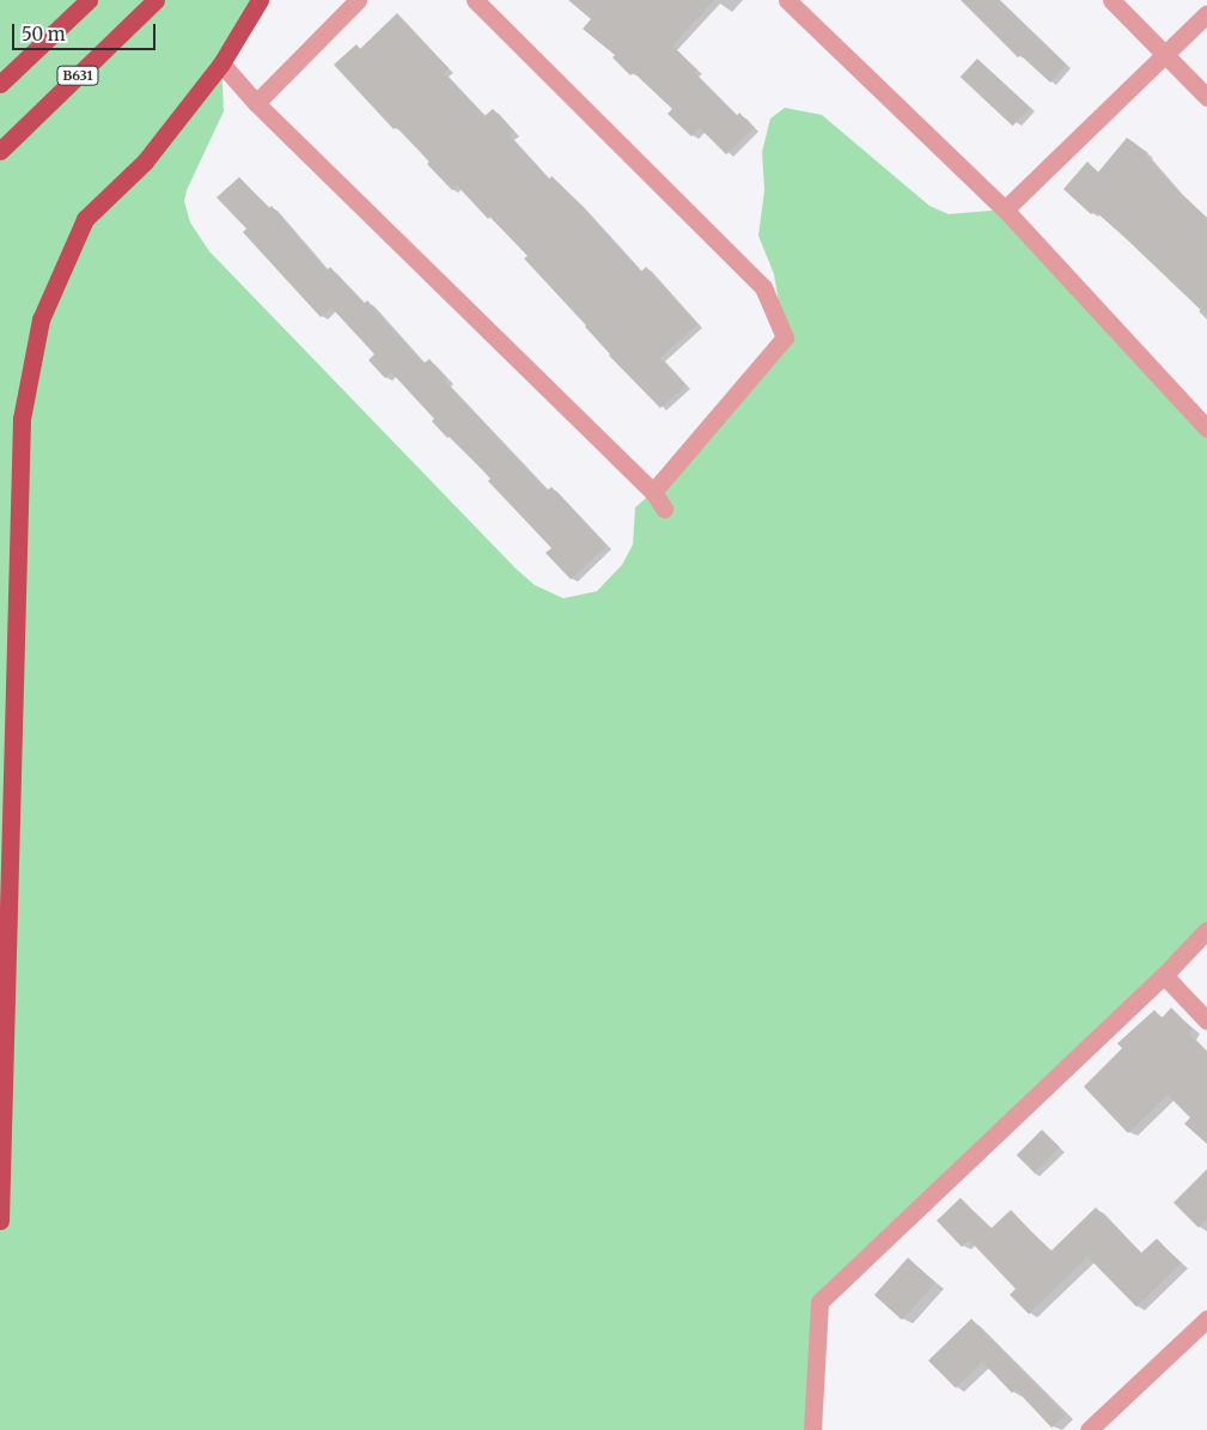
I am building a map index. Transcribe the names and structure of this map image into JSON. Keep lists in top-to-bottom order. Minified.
{"streets":{"main road":["B631"]},"scale_bar":"50 m"}
